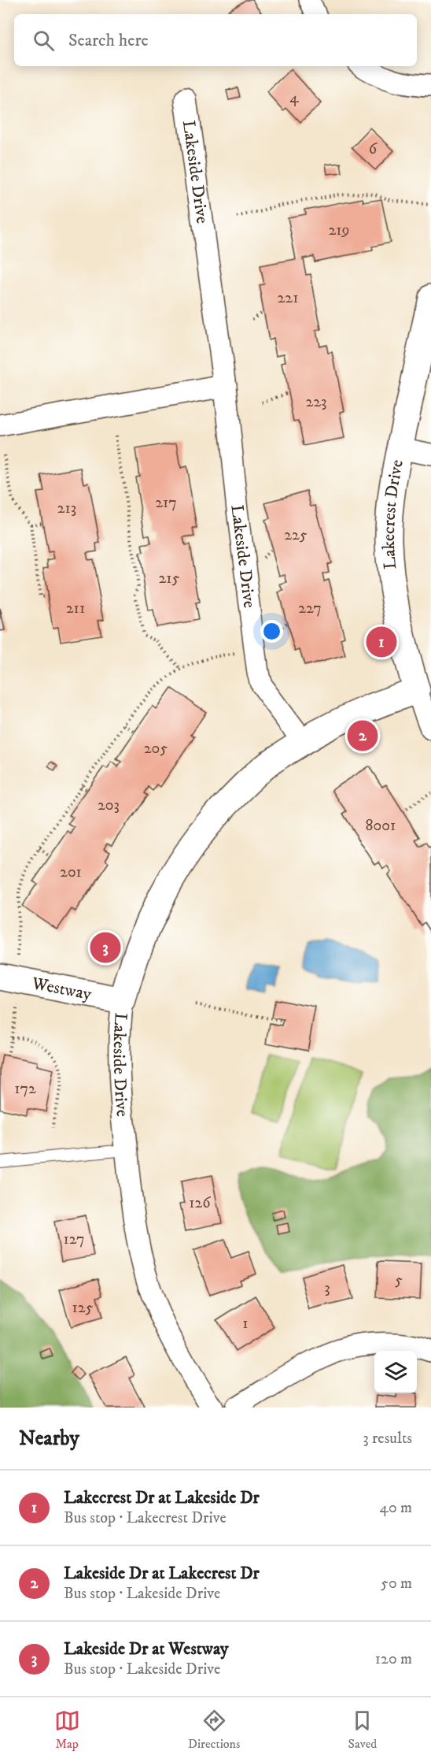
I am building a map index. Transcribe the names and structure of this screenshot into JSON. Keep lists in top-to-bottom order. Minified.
{"streets":{"street":["Lakeside Drive","Lakecrest Drive","Westway"]},"crossings":[["Lakeside Drive","Lakecrest Drive"],["Lakeside Drive","Westway"]],"house_numbers":["4","6","219","221","223","217","213","225","215","211","227","205","203","8001","201","172","126","127","5","3","125","1"],"page":{"search":"Search here","pins":["1","2","3"],"heading":["Nearby","3 results"],"list":[{"mark":"1","name":"Lakecrest Dr at Lakeside Dr","note":"Bus stop · Lakecrest Drive","value":"40 m"},{"mark":"2","name":"Lakeside Dr at Lakecrest Dr","note":"Bus stop · Lakeside Drive","value":"50 m"},{"mark":"3","name":"Lakeside Dr at Westway","note":"Bus stop · Lakeside Drive","value":"120 m"}],"nav":["Map","Directions","Saved"]}}
